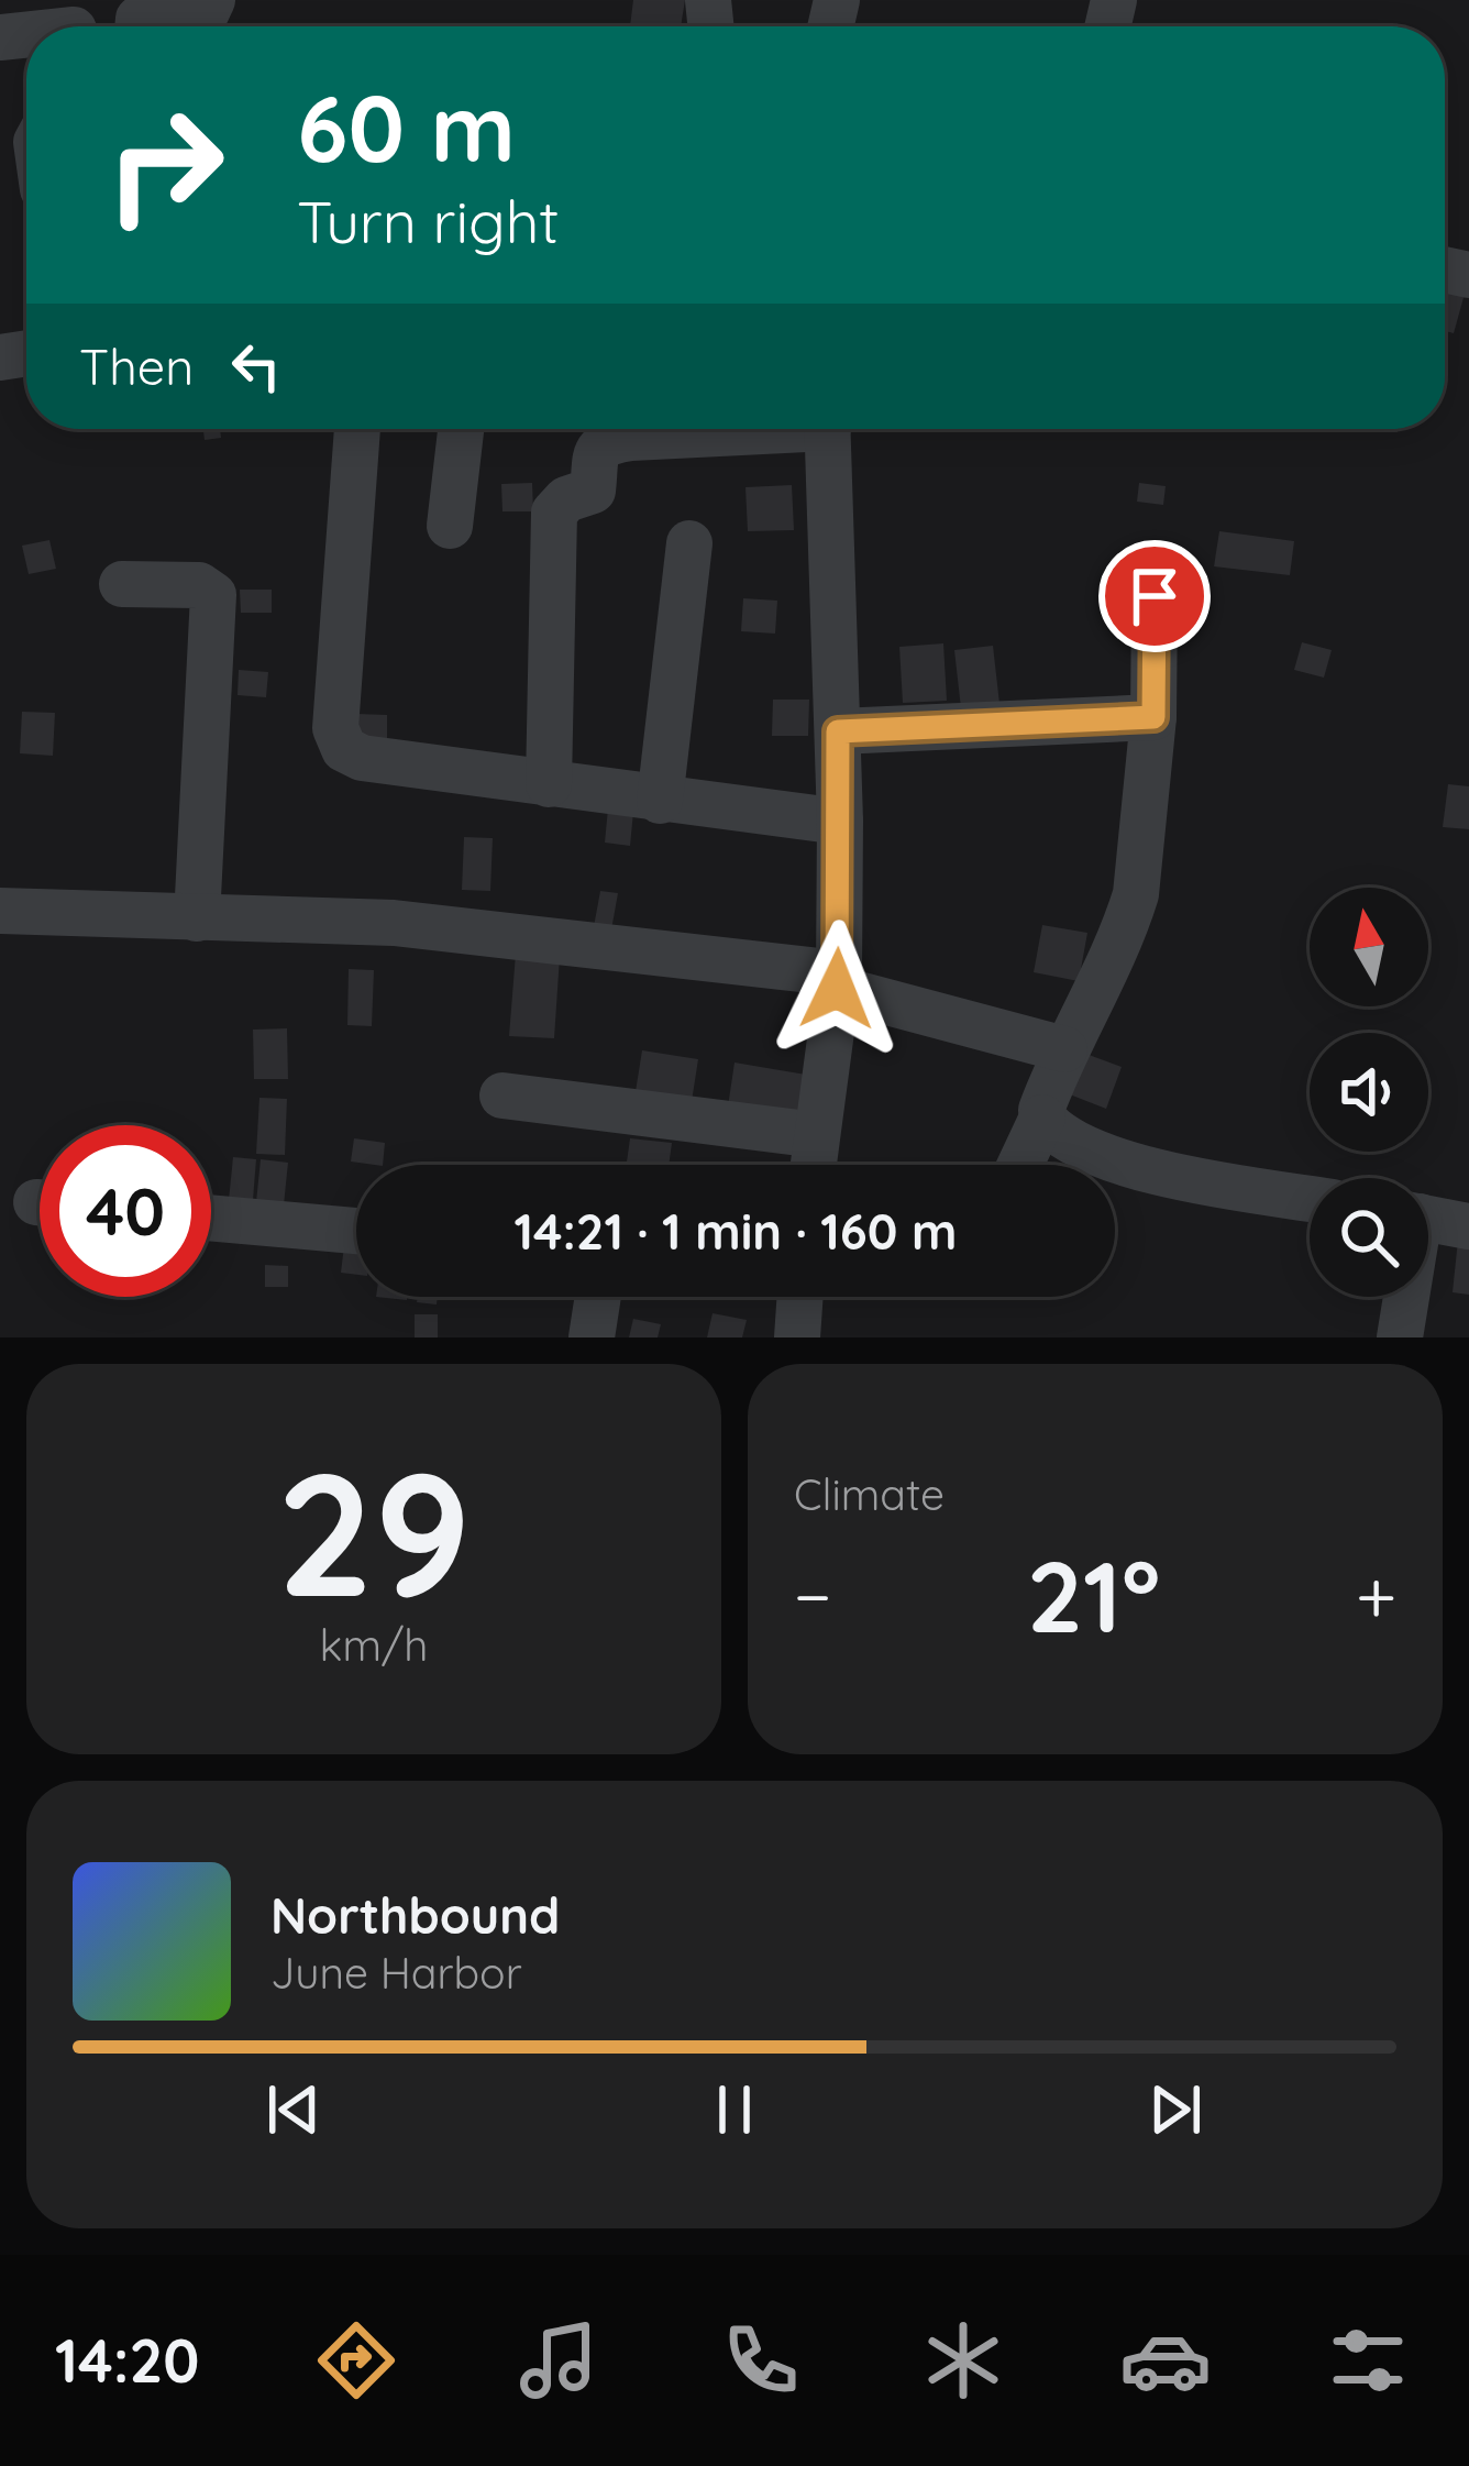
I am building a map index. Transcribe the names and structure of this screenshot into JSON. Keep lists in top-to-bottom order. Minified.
{"north":"top","page":{"turn":["60 m","Turn right"],"then":"Then","limit":"40","trip":"14:21 · 1 min · 160 m","tile":[["29","km/h"],"Climate"],"heat":["−","21°","+"],"song":["Northbound","June Harbor"],"tabs":"14:20"}}
